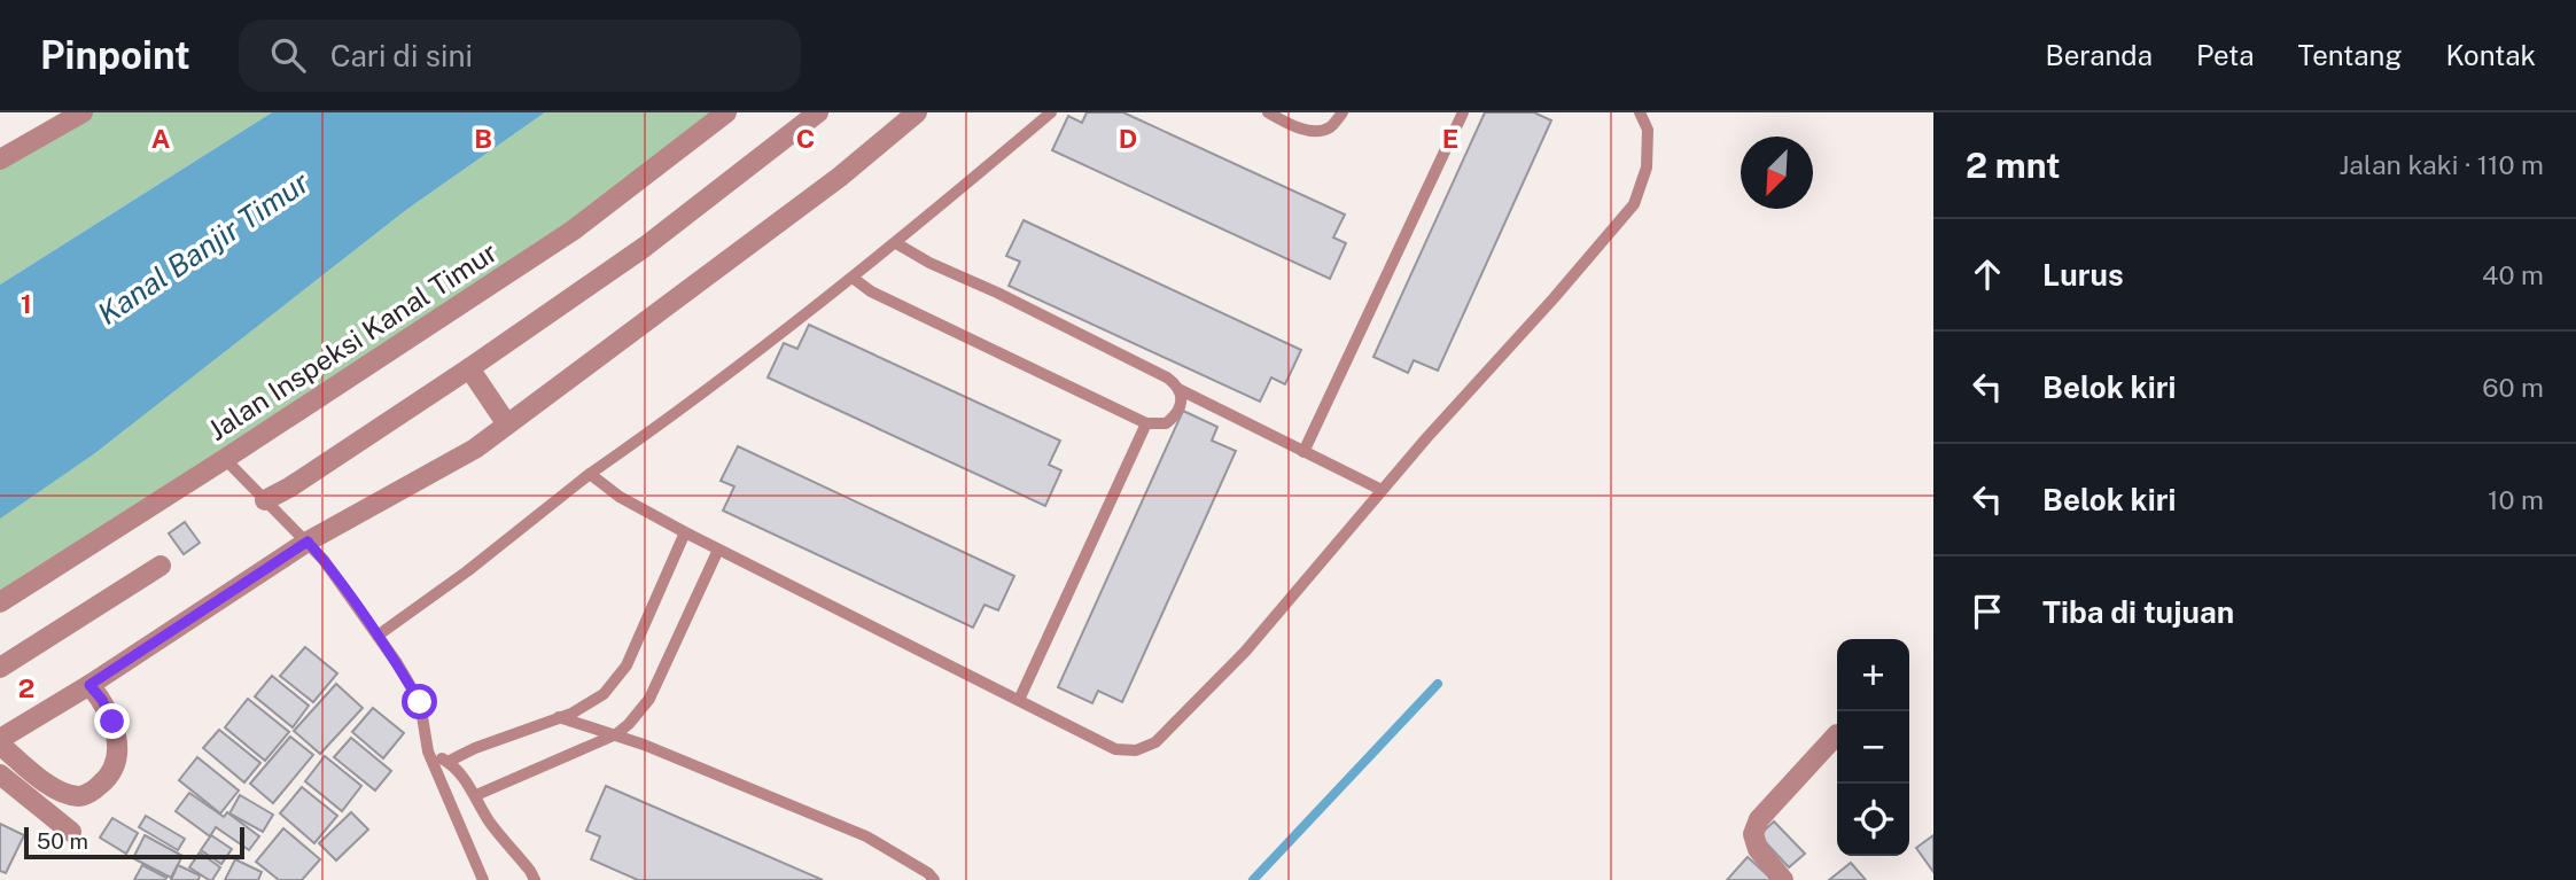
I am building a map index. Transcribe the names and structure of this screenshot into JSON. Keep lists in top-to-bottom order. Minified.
{"streets":{"street":["Jalan Inspeksi Kanal Timur"]},"water":["Kanal Banjir Timur"],"scale_bar":"50 m","north":"bottom left","page":{"header":"Pinpoint","search":"Cari di sini","nav":["Beranda","Peta","Tentang","Kontak"],"heading":["2 mnt","Jalan kaki · 110 m"],"list":[["Lurus","40 m"],["Belok kiri","60 m"],["Belok kiri","10 m"],"Tiba di tujuan"],"map_buttons":["+","−"],"scale":"50 m"},"grid":{"columns":["A","B","C","D","E"],"rows":["1","2"]}}
